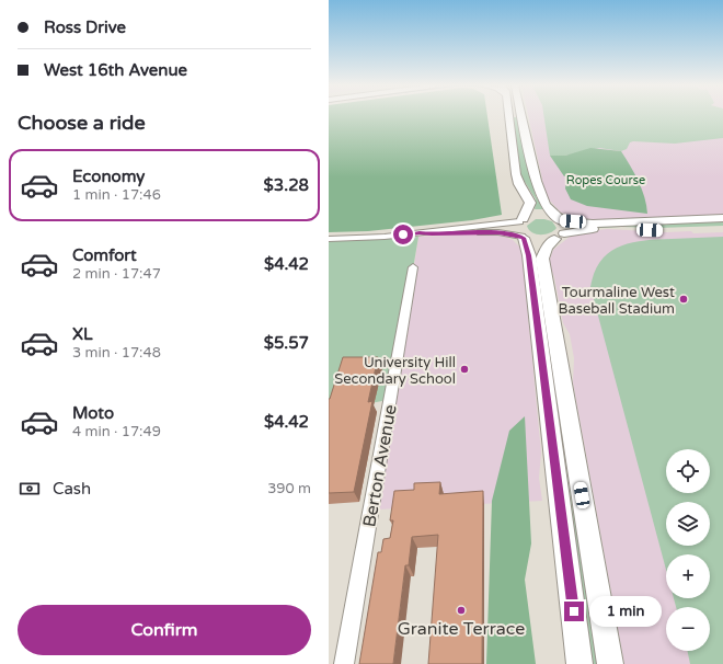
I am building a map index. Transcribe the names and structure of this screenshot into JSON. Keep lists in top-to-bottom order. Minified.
{"streets":{"street":["Berton Avenue"]},"parks":["Ropes Course"],"places":["Tourmaline West Baseball Stadium","University Hill Secondary School","Granite Terrace"],"page":{"banner":["Ross Drive","West 16th Avenue"],"heading":"Choose a ride","list":[{"name":"Economy","note":"1 min · 17:46","value":"$3.28"},{"name":"Comfort","note":"2 min · 17:47","value":"$4.42"},{"name":"XL","note":"3 min · 17:48","value":"$5.57"},{"name":"Moto","note":"4 min · 17:49","value":"$4.42"}],"map_buttons":["+","−"],"pay":["Cash","390 m"],"buttons":"Confirm","bubble":"1 min"}}
